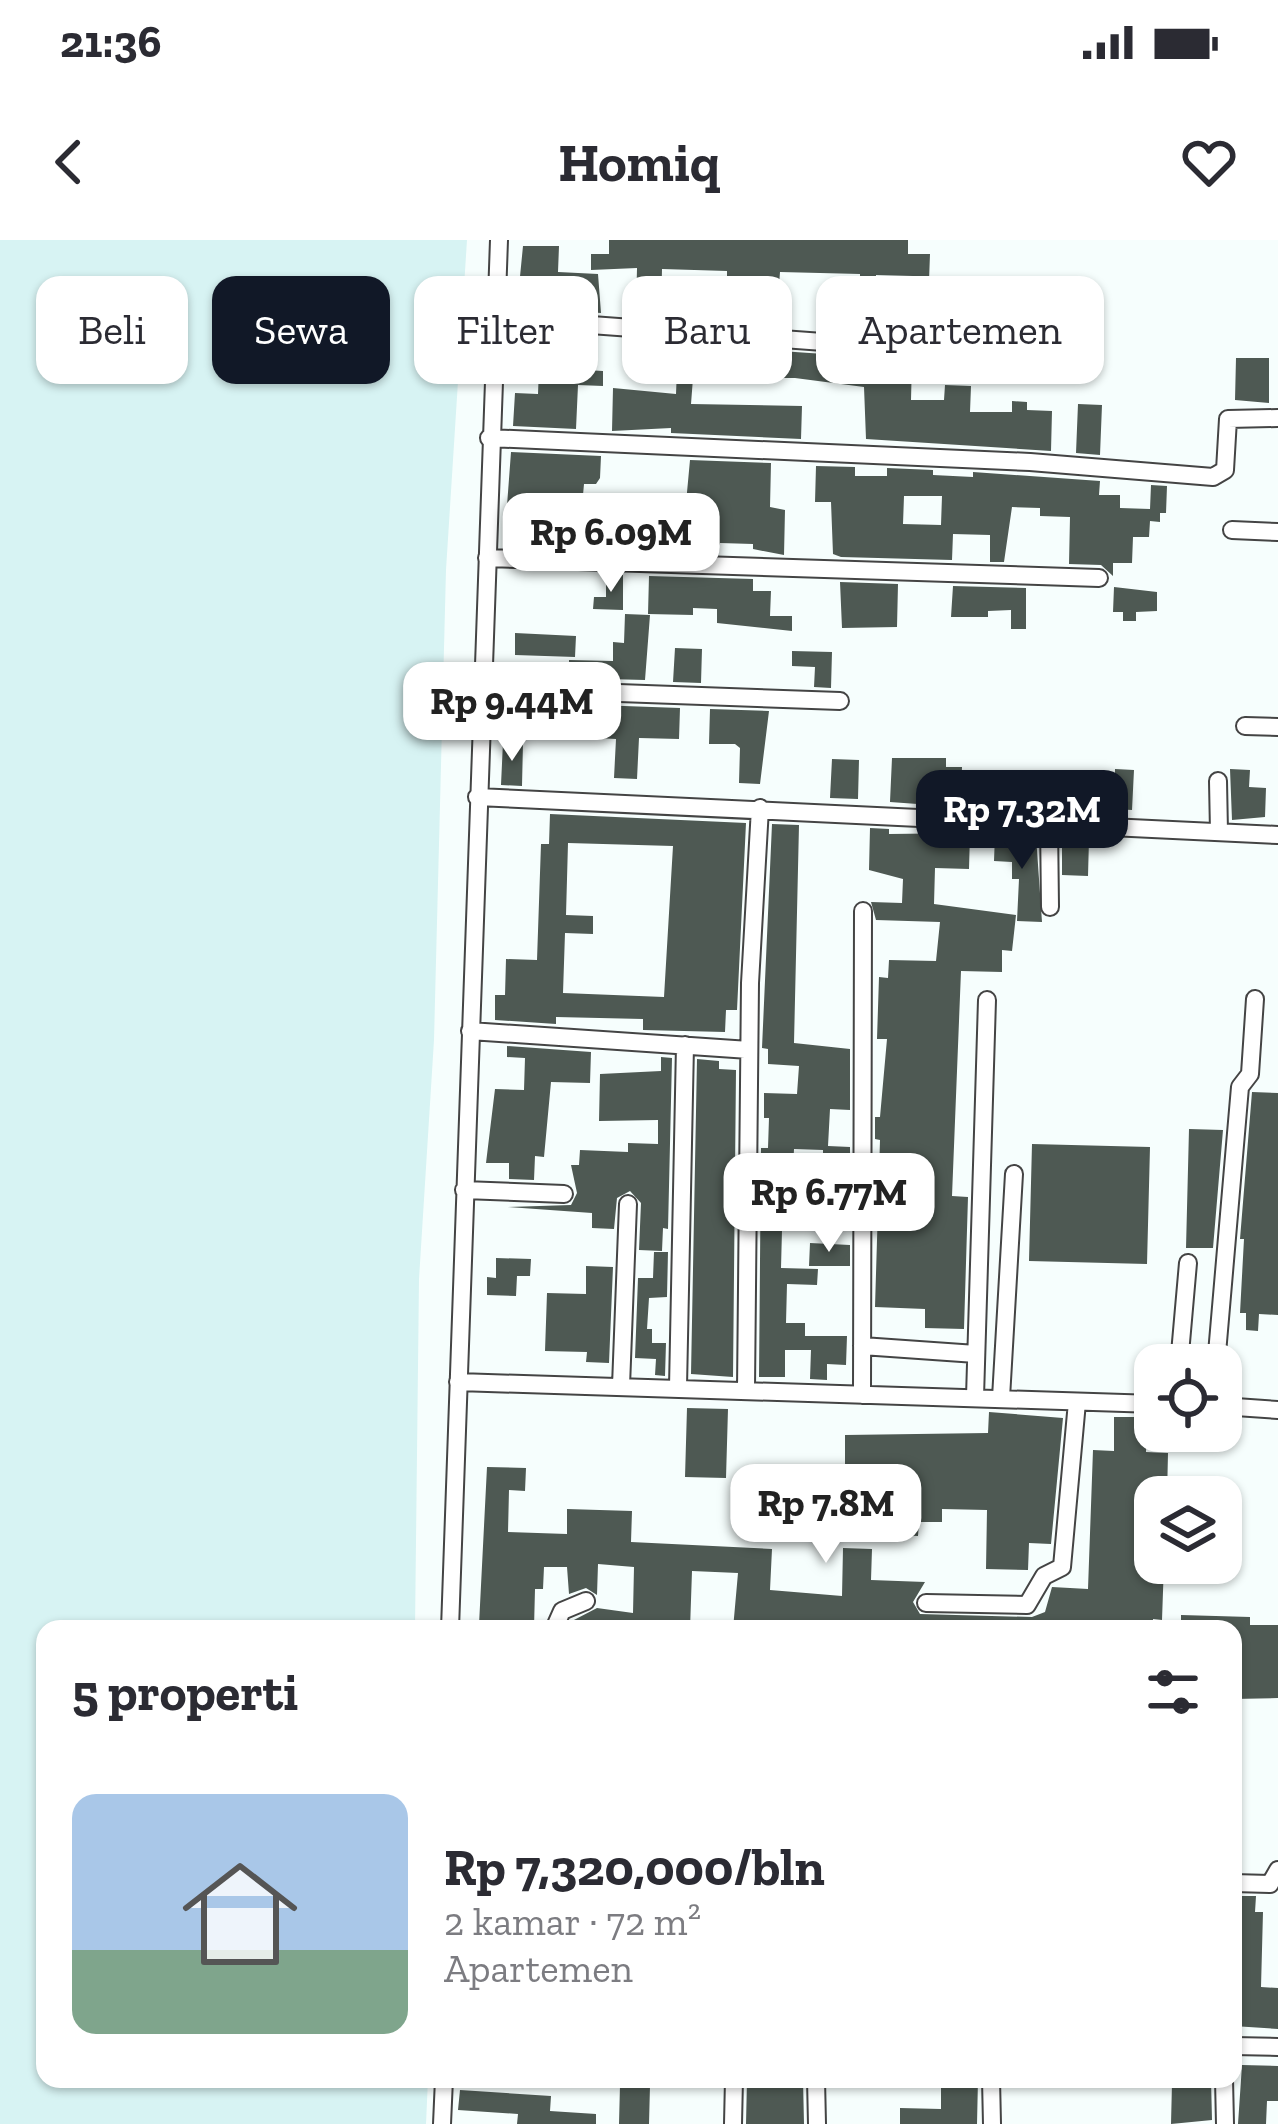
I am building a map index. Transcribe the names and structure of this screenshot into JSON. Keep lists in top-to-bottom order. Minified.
{"page":{"status":"21:36","header":"Homiq","chip":["Beli","Sewa","Filter","Baru","Apartemen"],"price":["Rp 6.09M","Rp 9.44M","Rp 7.32M","Rp 6.77M","Rp 7.8M"],"heading":"5 properti","list":[{"name":"Rp 7,320,000/bln","note":"2 kamar · 72 m² · Apartemen"}]}}
